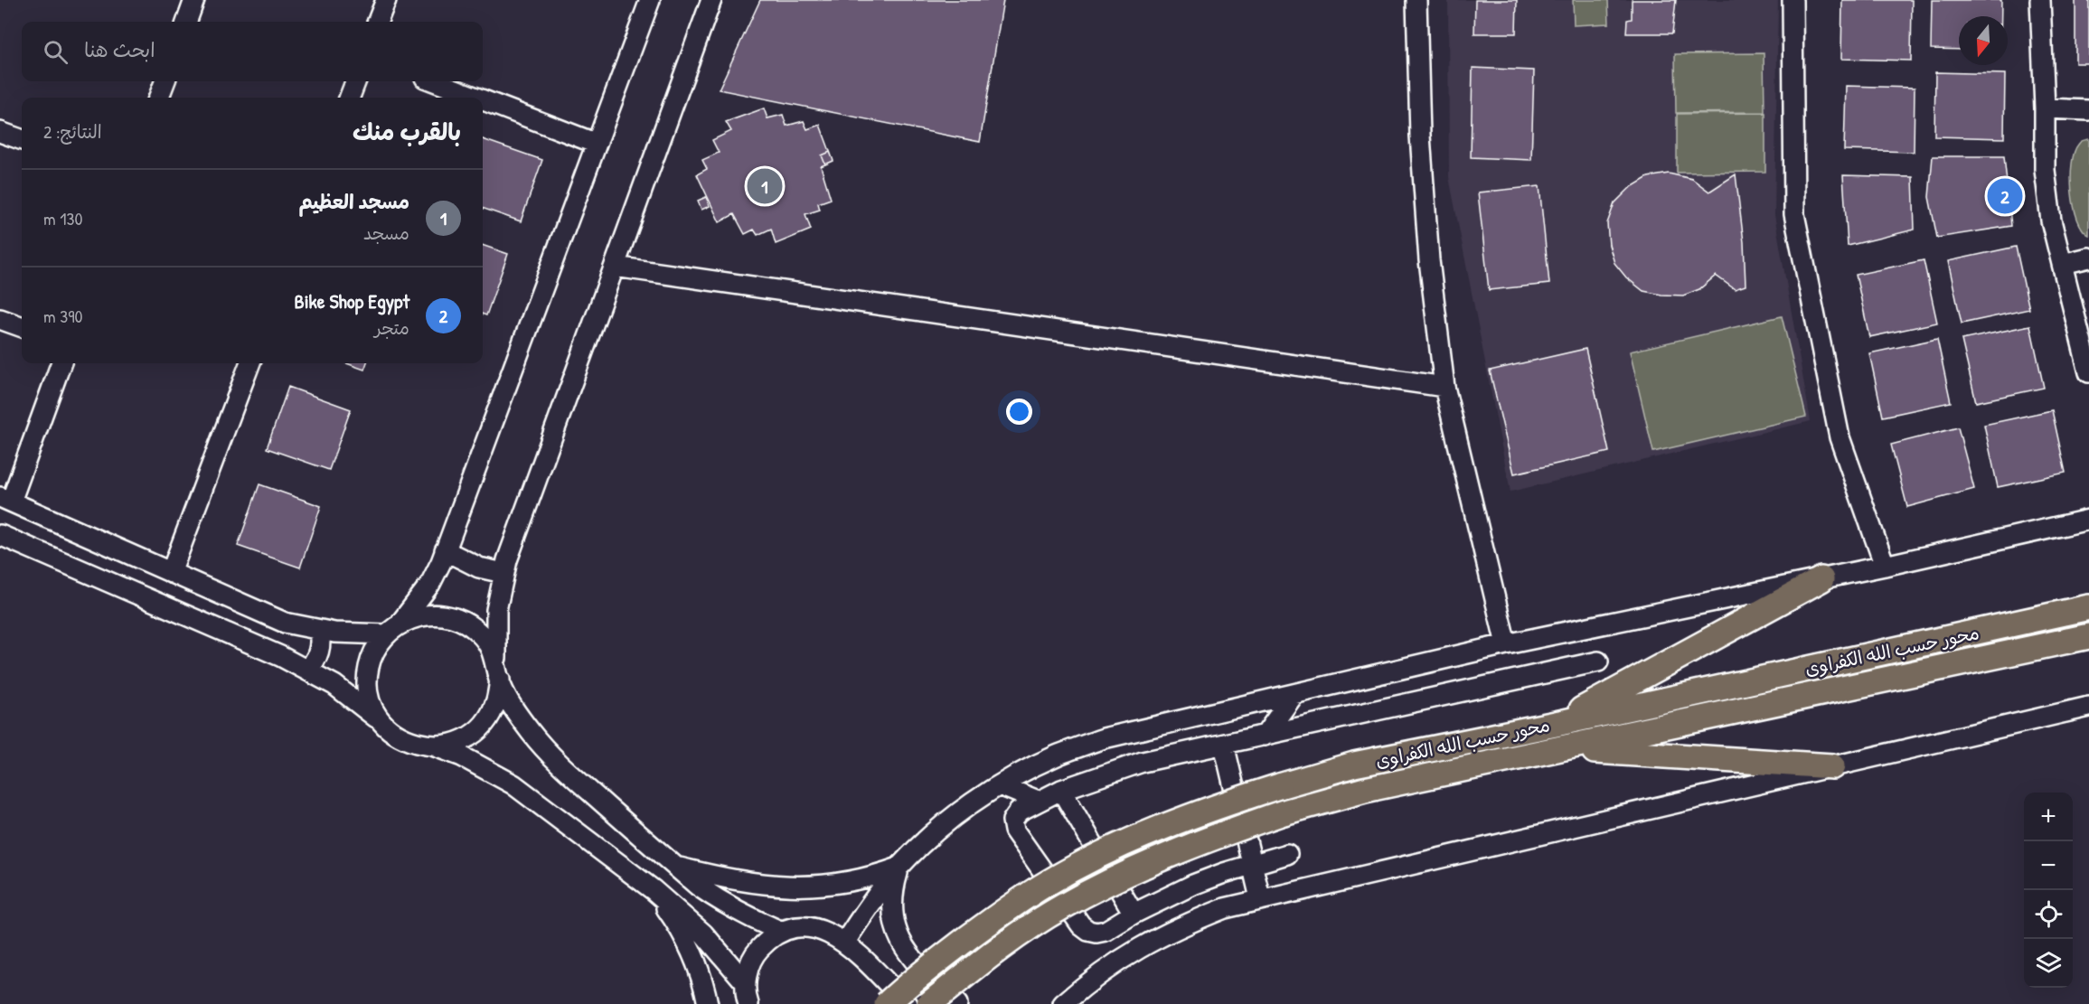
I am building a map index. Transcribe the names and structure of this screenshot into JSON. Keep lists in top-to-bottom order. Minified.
{"streets":{"main road":["محور حسب الله الكفراوى"]},"north":"bottom","page":{"search":"ابحث هنا","heading":["بالقرب منك","النتائج: 2"],"pins":["1","2"],"list":[{"mark":"1","name":"مسجد العظيم","note":"مسجد","value":"130 m"},{"mark":"2","name":"Bike Shop Egypt","note":"متجر","value":"390 m"}],"map_buttons":["+","−"]}}
